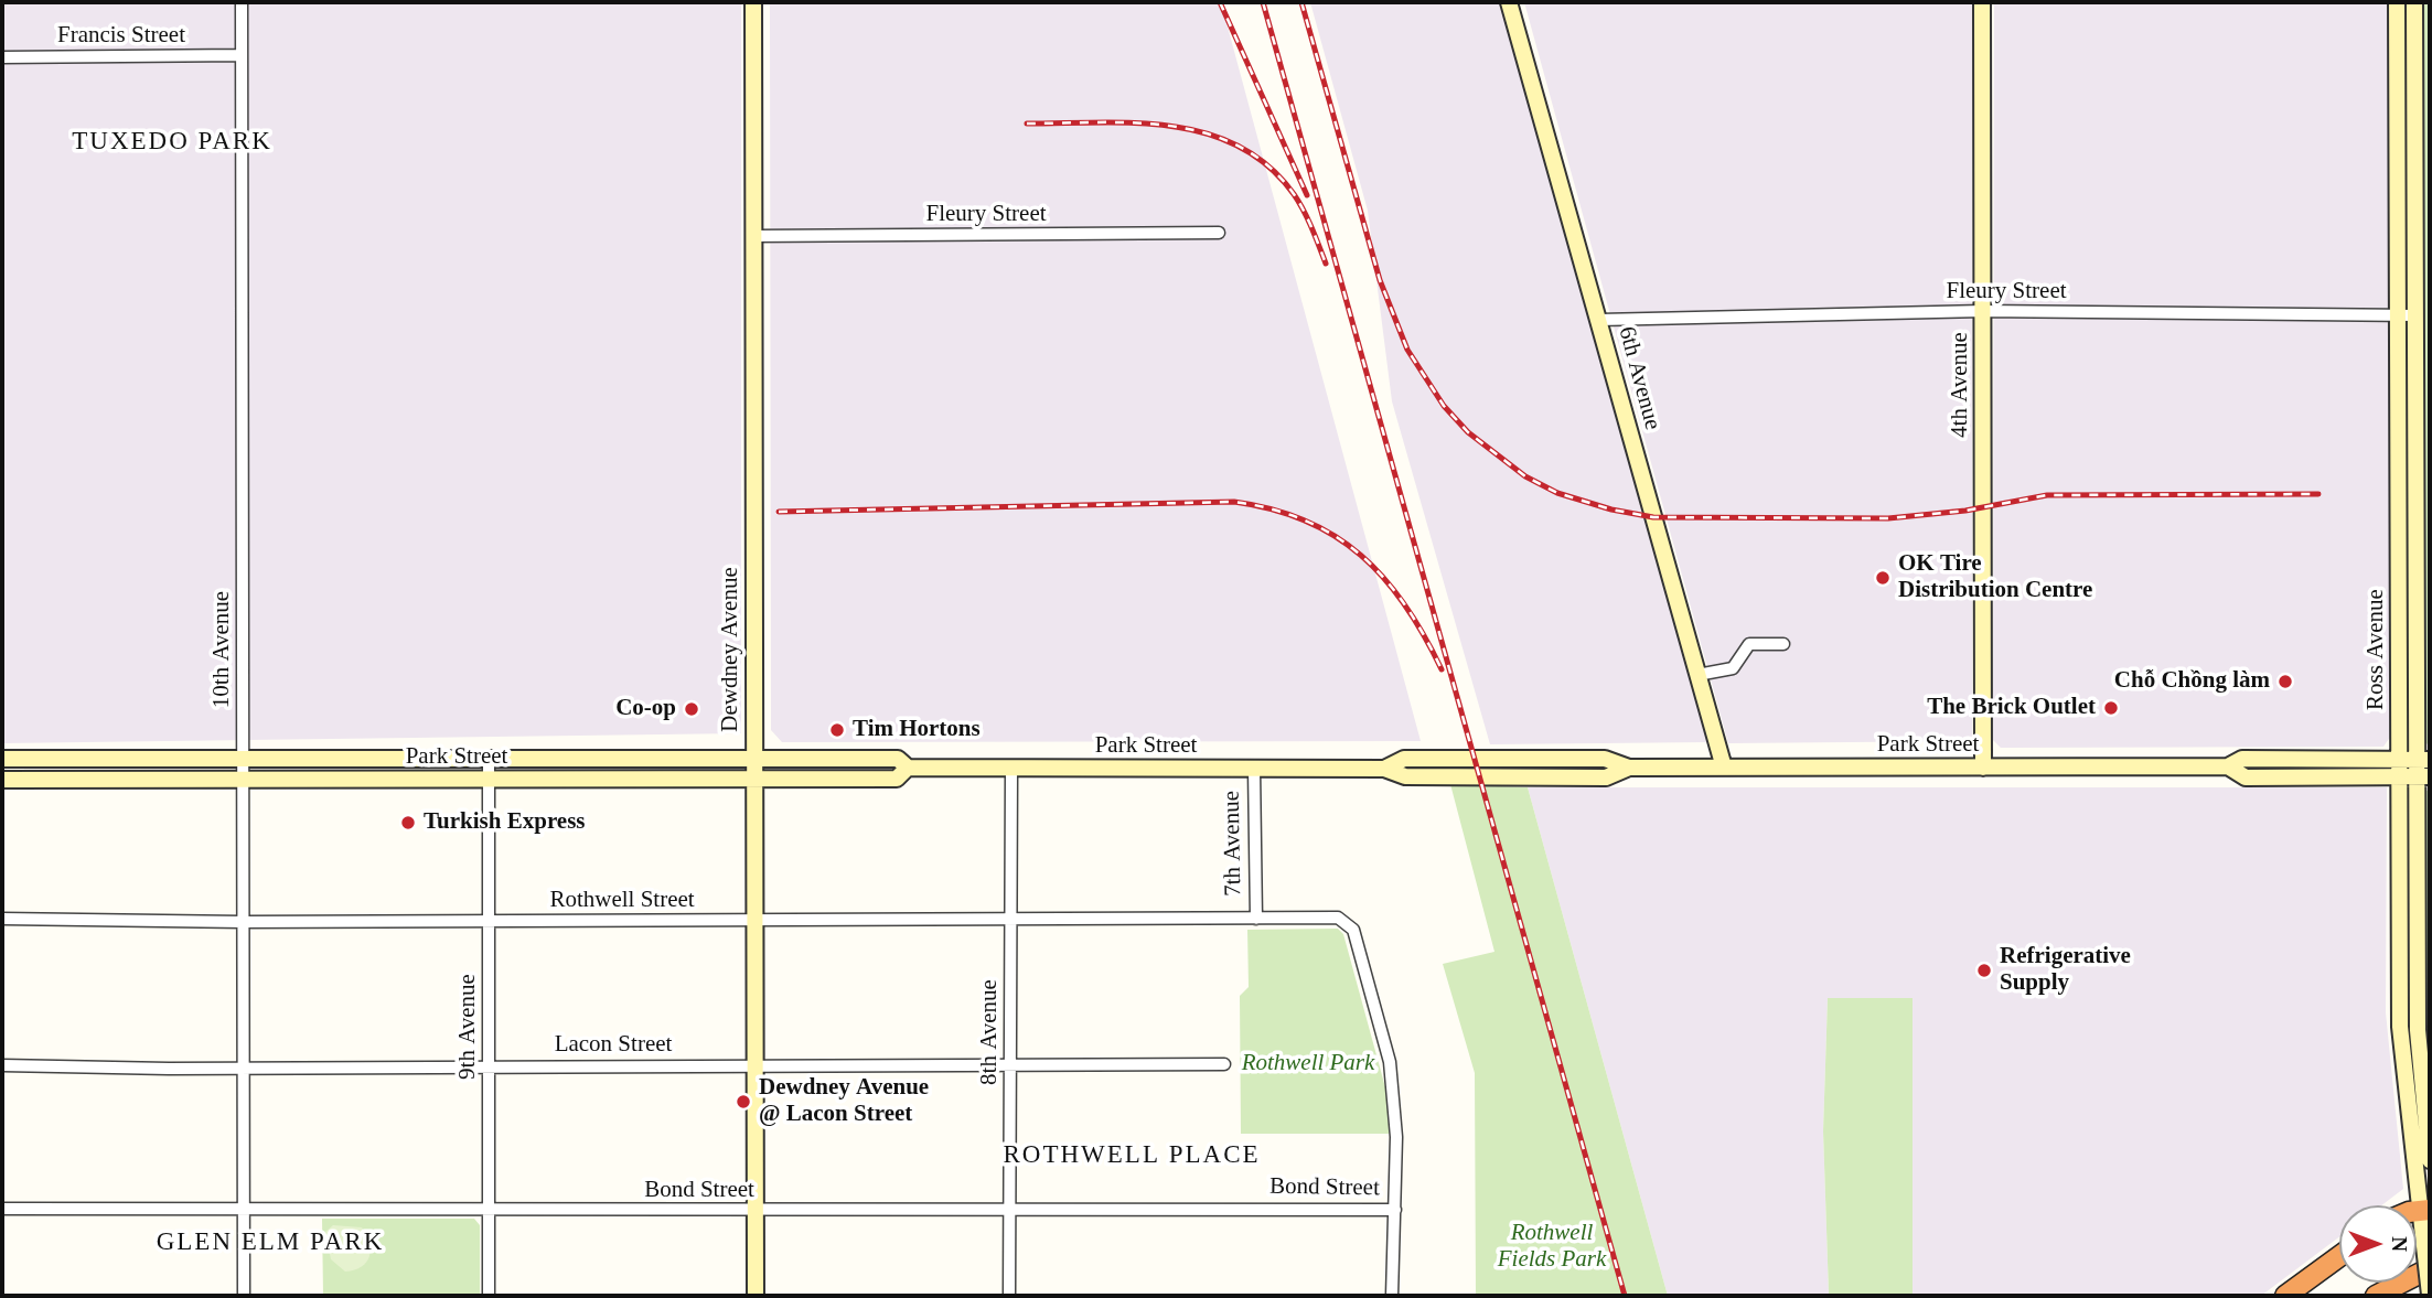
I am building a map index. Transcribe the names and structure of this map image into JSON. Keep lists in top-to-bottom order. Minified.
{"streets":{"main road":["6th Avenue","4th Avenue","Dewdney Avenue","Ross Avenue","Park Street"],"street":["Francis Street","Fleury Street","10th Avenue","7th Avenue","Rothwell Street","9th Avenue","8th Avenue","Lacon Street","Bond Street"]},"crossings":[["Francis Street","10th Avenue"],["Fleury Street","6th Avenue"],["Fleury Street","4th Avenue"],["Fleury Street","Dewdney Avenue"],["Fleury Street","Ross Avenue"],["6th Avenue","Park Street"],["4th Avenue","Park Street"],["10th Avenue","Park Street"],["10th Avenue","Rothwell Street"],["10th Avenue","Lacon Street"],["10th Avenue","Bond Street"],["Dewdney Avenue","Park Street"],["Dewdney Avenue","Rothwell Street"],["Dewdney Avenue","Lacon Street"],["Dewdney Avenue","Bond Street"],["Ross Avenue","Park Street"],["Park Street","7th Avenue"],["Park Street","9th Avenue"],["Park Street","8th Avenue"],["7th Avenue","Rothwell Street"],["Rothwell Street","9th Avenue"],["Rothwell Street","8th Avenue"],["Rothwell Street","Bond Street"],["9th Avenue","Lacon Street"],["9th Avenue","Bond Street"],["8th Avenue","Lacon Street"],["8th Avenue","Bond Street"]],"districts":["TUXEDO PARK","ROTHWELL PLACE","GLEN ELM PARK"],"parks":["Rothwell Park","Rothwell Fields Park"],"places":["OK Tire Distribution Centre","Chỗ Chồng làm","The Brick Outlet","Co-op","Tim Hortons","Turkish Express","Refrigerative Supply","Dewdney Avenue @ Lacon Street"],"north":"right"}
